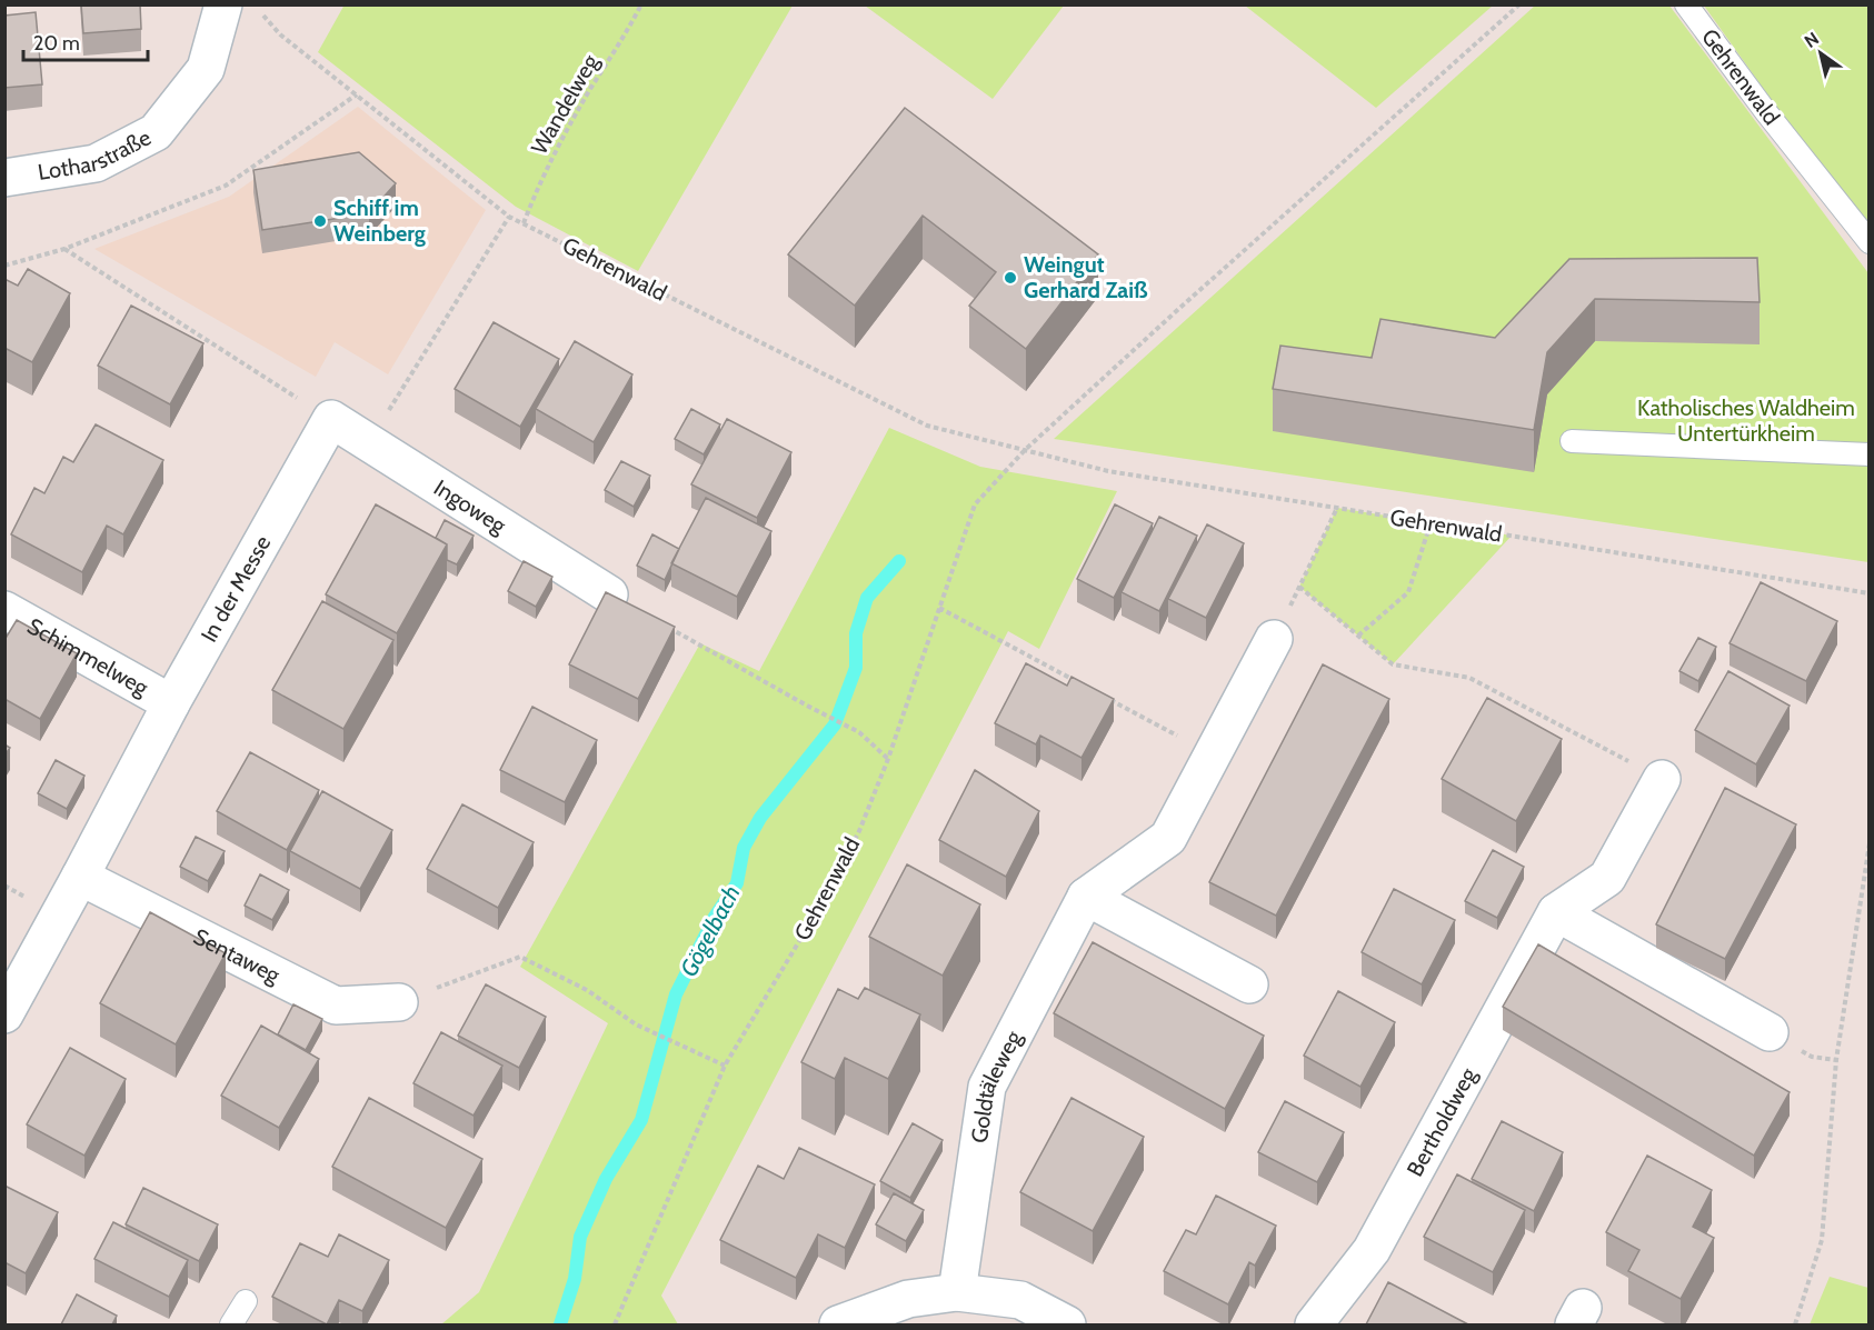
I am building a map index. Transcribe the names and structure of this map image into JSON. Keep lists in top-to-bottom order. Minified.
{"streets":{"street":["Lotharstraße","Ingoweg","In der Messe","Schimmelweg","Sentaweg","Goldtäleweg","Bertholdweg"],"lane":["Gehrenwald"],"path":["Wandelweg"]},"crossings":[["Gehrenwald","Wandelweg"],["Ingoweg","In der Messe"],["In der Messe","Schimmelweg"],["In der Messe","Sentaweg"]],"water":["Gögelbach"],"parks":["Katholisches Waldheim Untertürkheim"],"places":["Schiff im Weinberg","Weingut Gerhard Zaiß"],"scale_bar":"20 m","north":"top left"}
